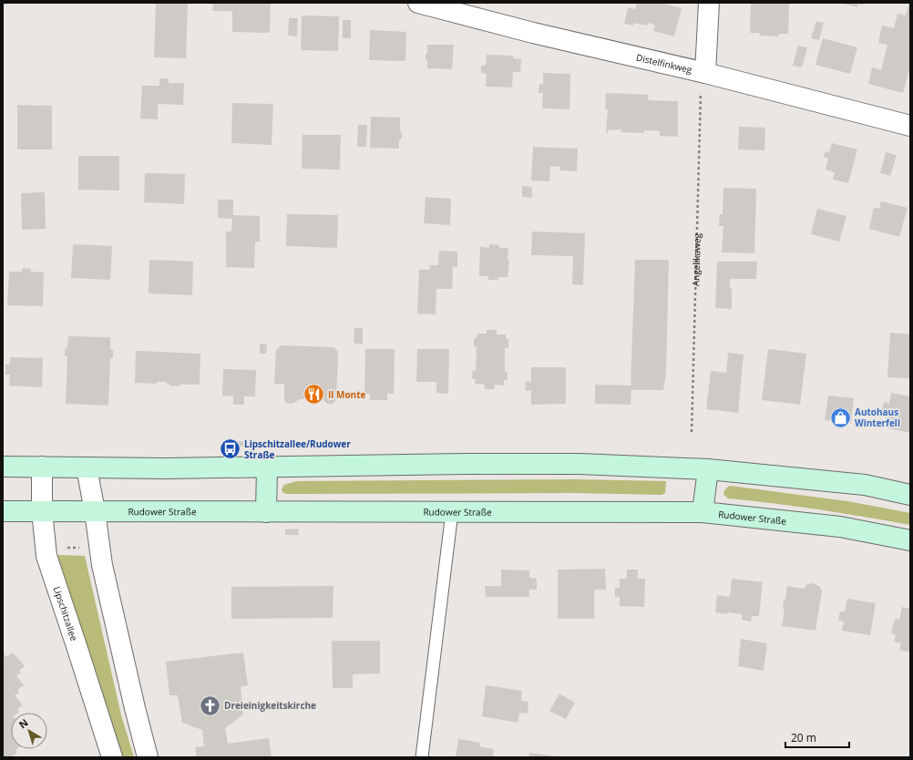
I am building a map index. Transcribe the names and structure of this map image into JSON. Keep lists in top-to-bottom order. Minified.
{"streets":{"main road":["Rudower Straße"],"street":["Distelfinkweg","Lipschitzallee"],"path":["Angelikaweg"]},"crossings":[["Distelfinkweg","Angelikaweg"],["Rudower Straße","Lipschitzallee"]],"places":{"restaurant":["Il Monte"],"shop":["Autohaus Winterfell"],"bus stop":["Lipschitzallee/Rudower Straße"],"church":["Dreieinigkeitskirche"]},"scale_bar":"20 m","north":"top left"}
